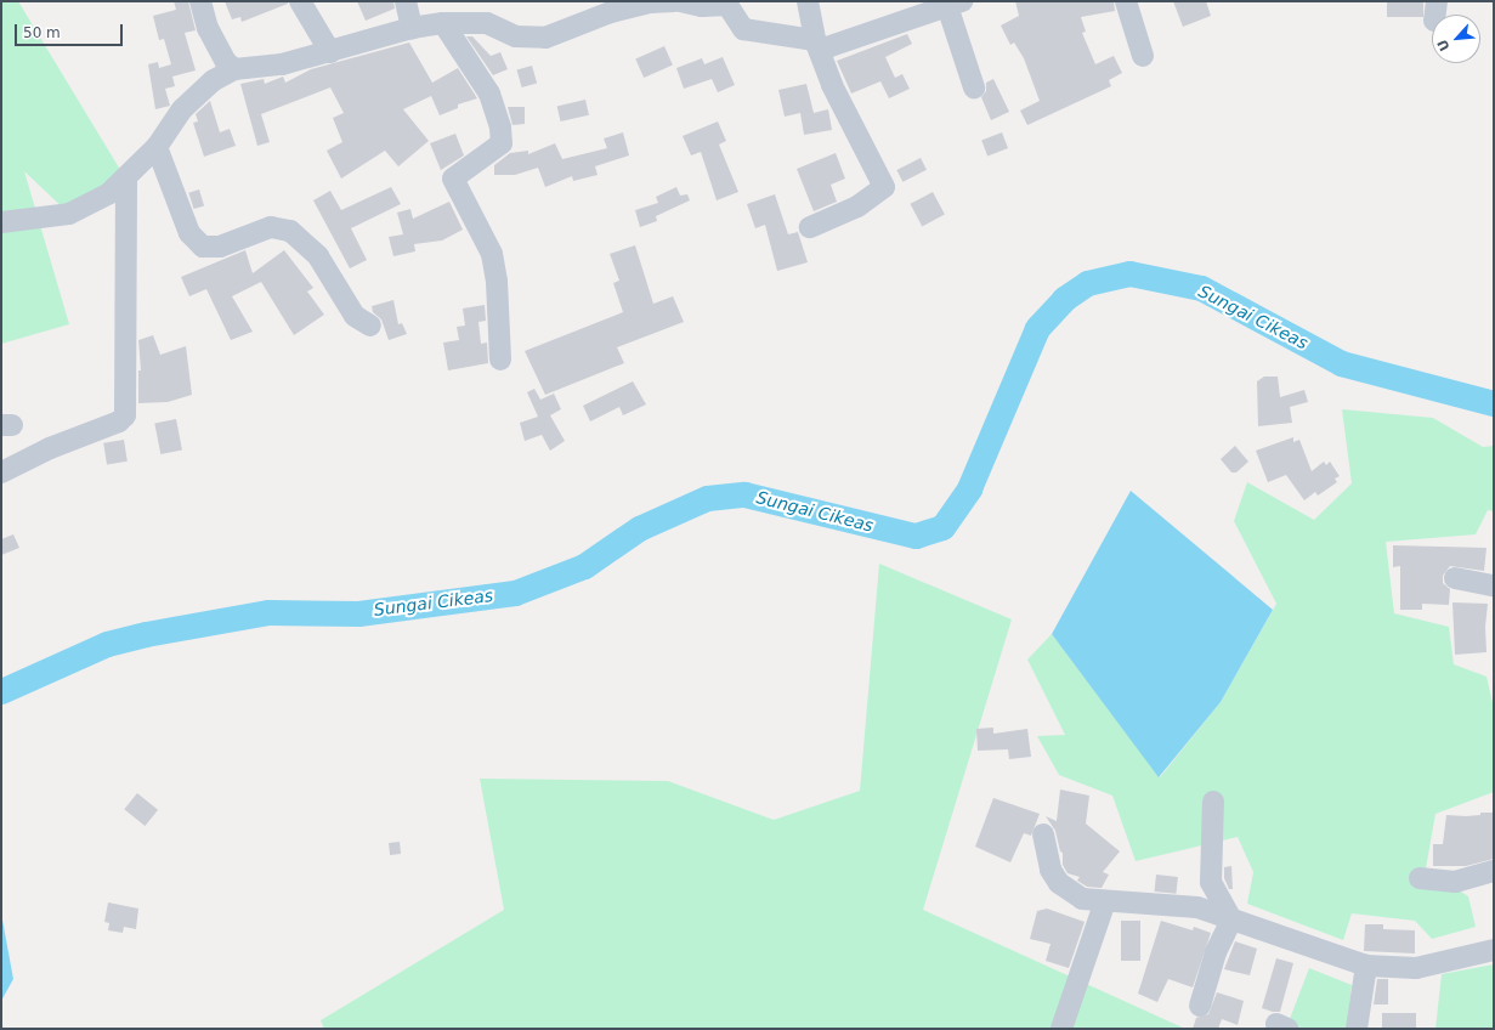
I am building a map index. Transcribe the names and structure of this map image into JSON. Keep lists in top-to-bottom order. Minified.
{"water":["Sungai Cikeas"],"scale_bar":"50 m","north":"bottom left"}
